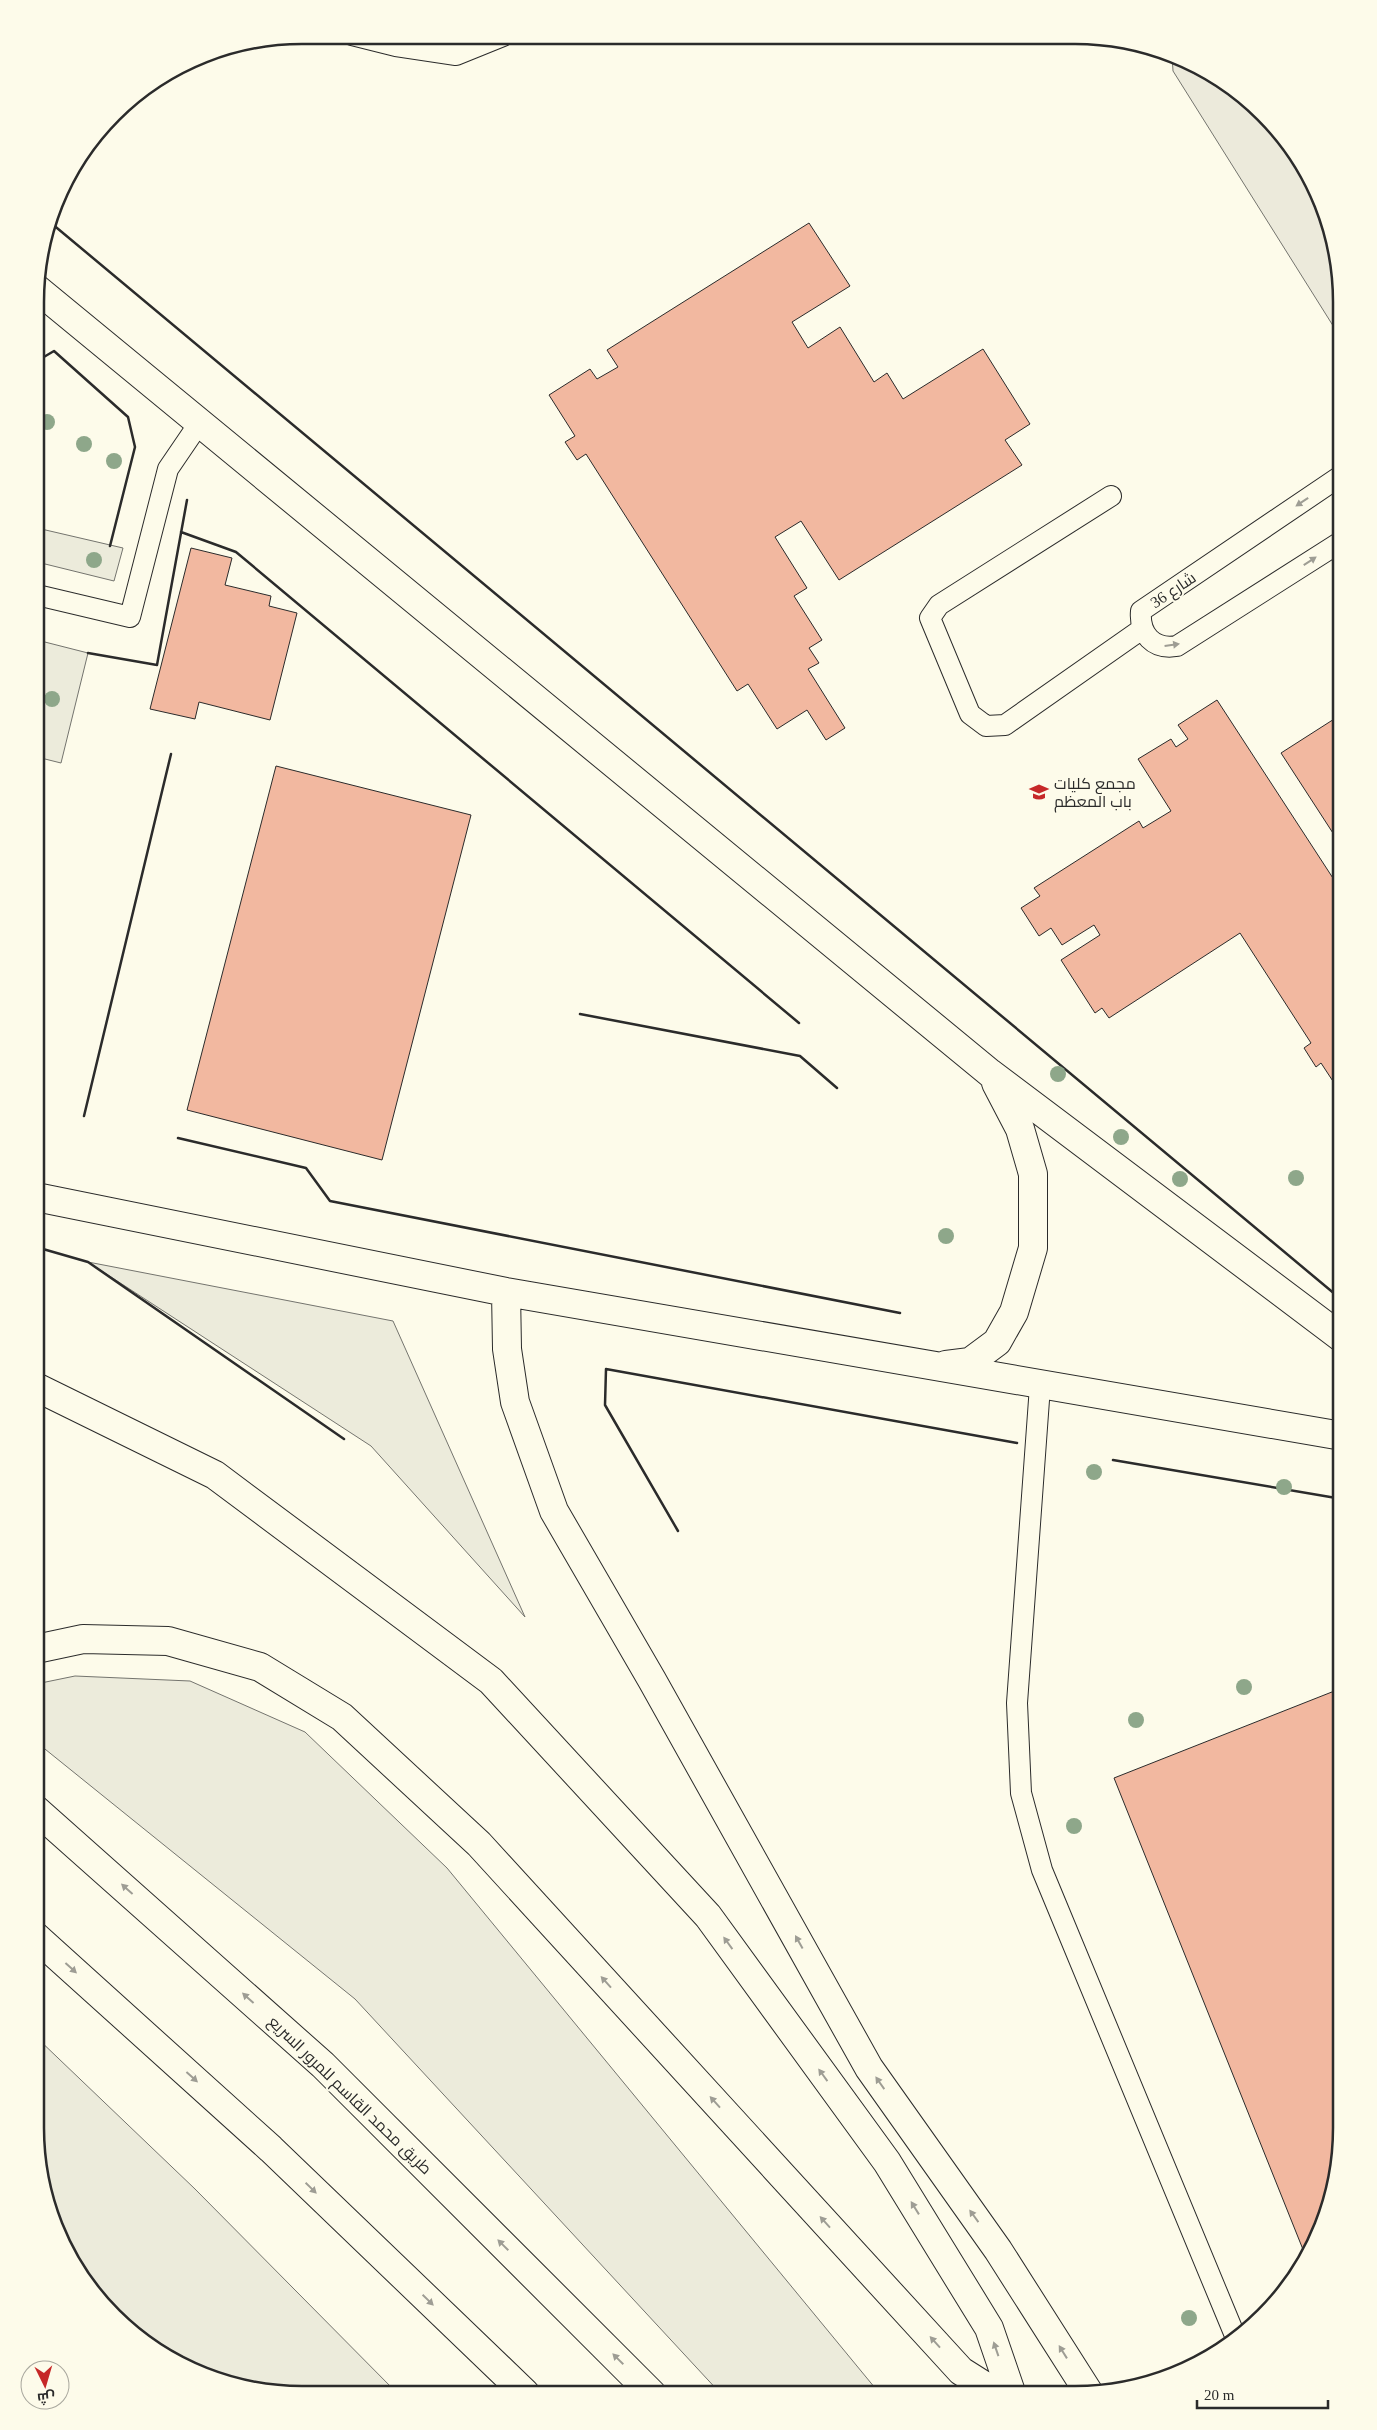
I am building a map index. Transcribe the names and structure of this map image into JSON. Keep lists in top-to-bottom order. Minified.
{"streets":{"main road":["طريق محمد القاسم للمرور السريع"],"lane":["شارع 36"]},"places":{"school or university":["مجمع كليات باب المعظم"]},"scale_bar":"20 m","north":"bottom"}
